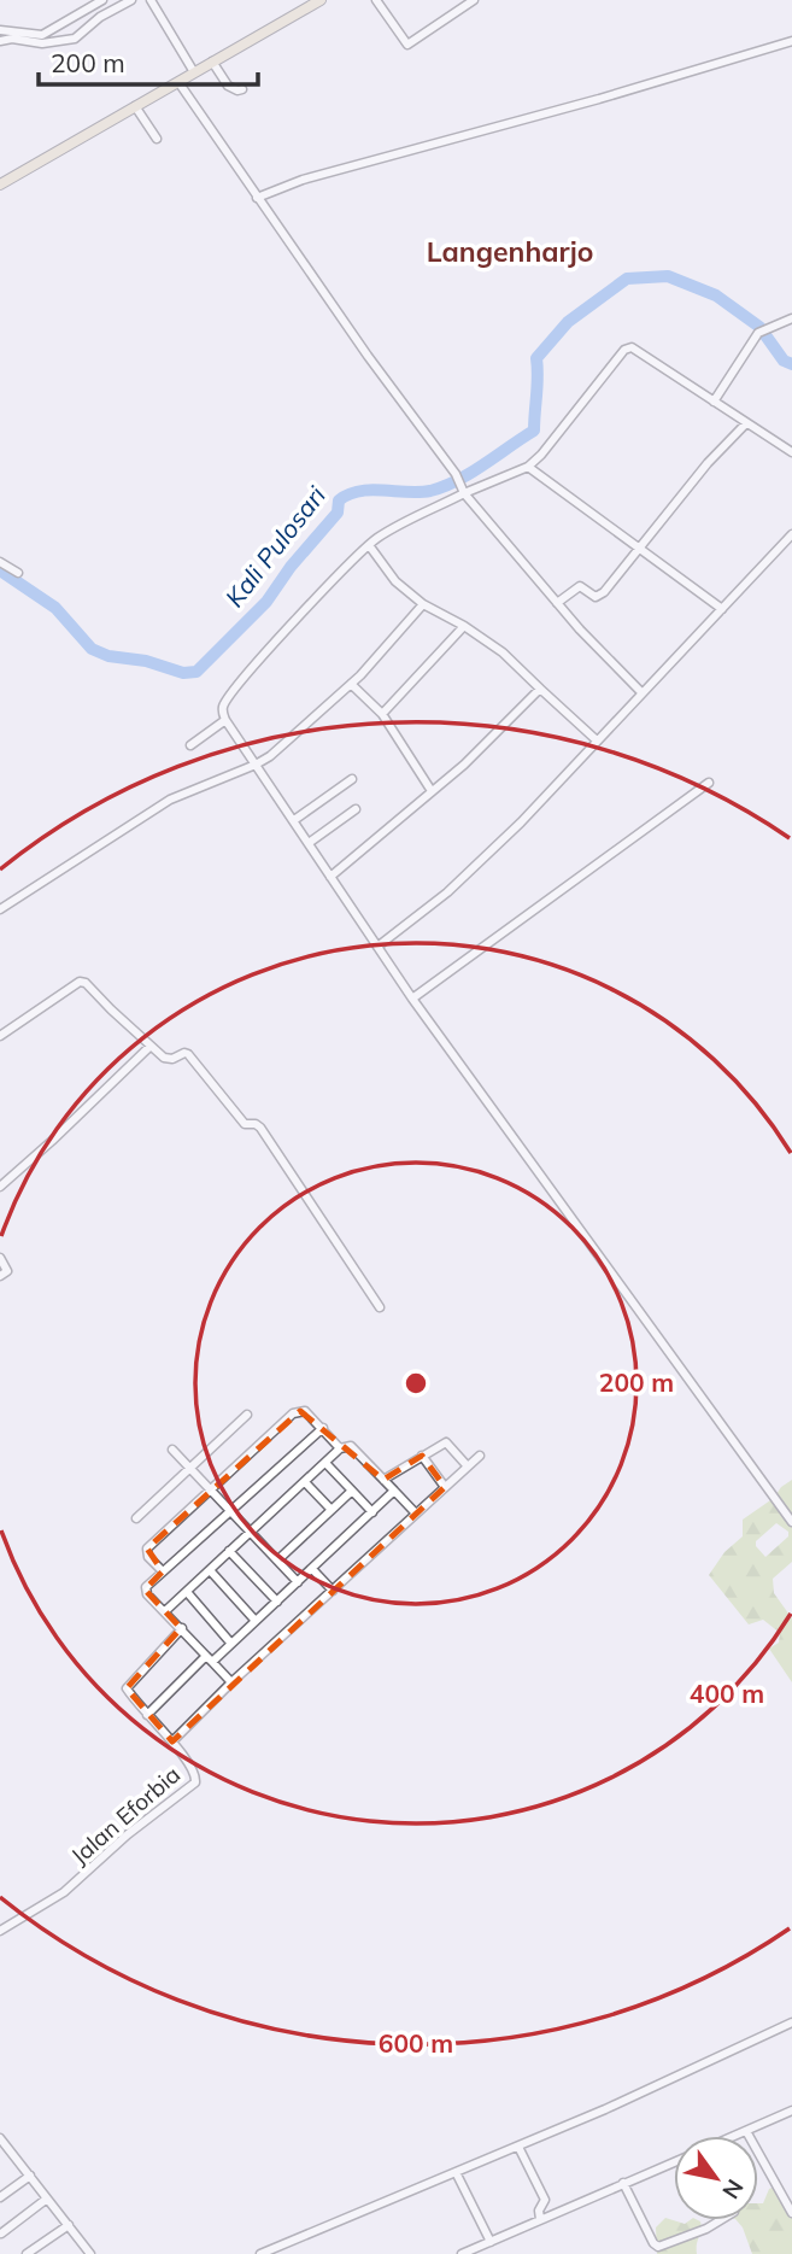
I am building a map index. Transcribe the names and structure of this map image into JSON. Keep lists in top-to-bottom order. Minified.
{"streets":{"street":["Jalan Eforbia"]},"districts":["Langenharjo"],"water":["Kali Pulosari"],"scale_bar":"200 m","north":"bottom right","rings":["200 m","400 m","600 m"]}
